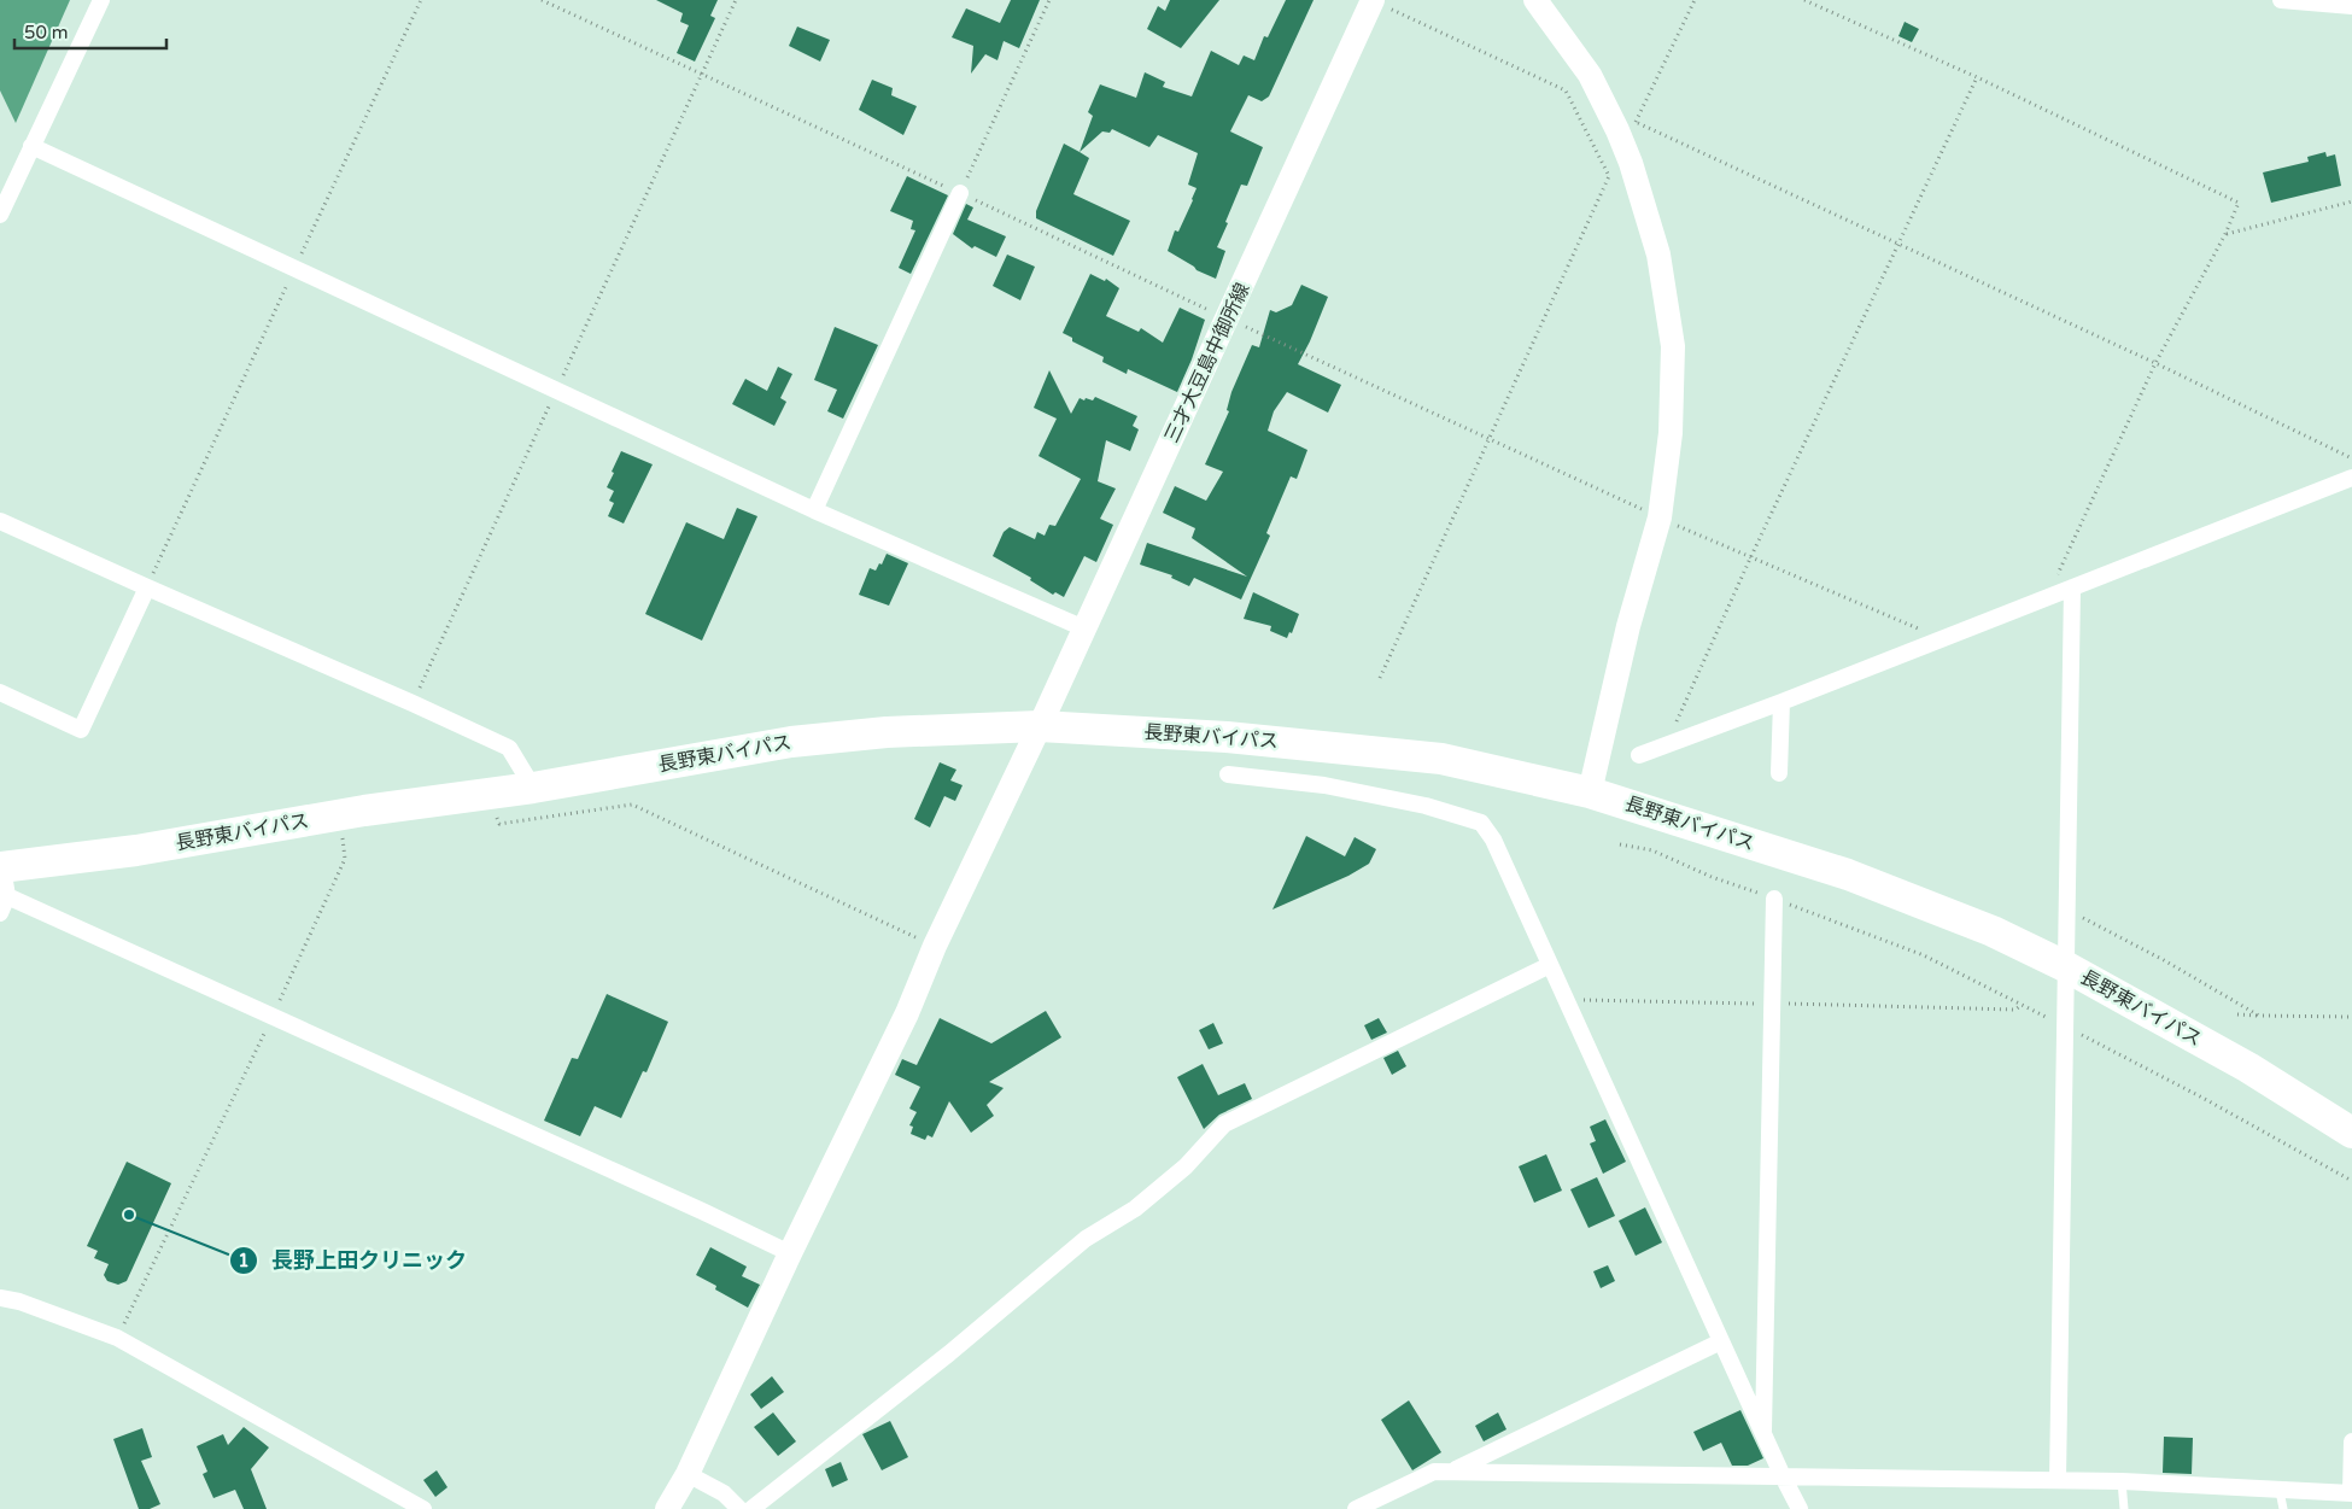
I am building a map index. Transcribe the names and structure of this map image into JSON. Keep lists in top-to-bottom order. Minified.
{"streets":{"highway":["長野東バイパス"],"street":["三才大豆島中御所線"]},"crossings":[["三才大豆島中御所線","長野東バイパス"]],"places":["長野上田クリニック"],"scale_bar":"50 m"}
